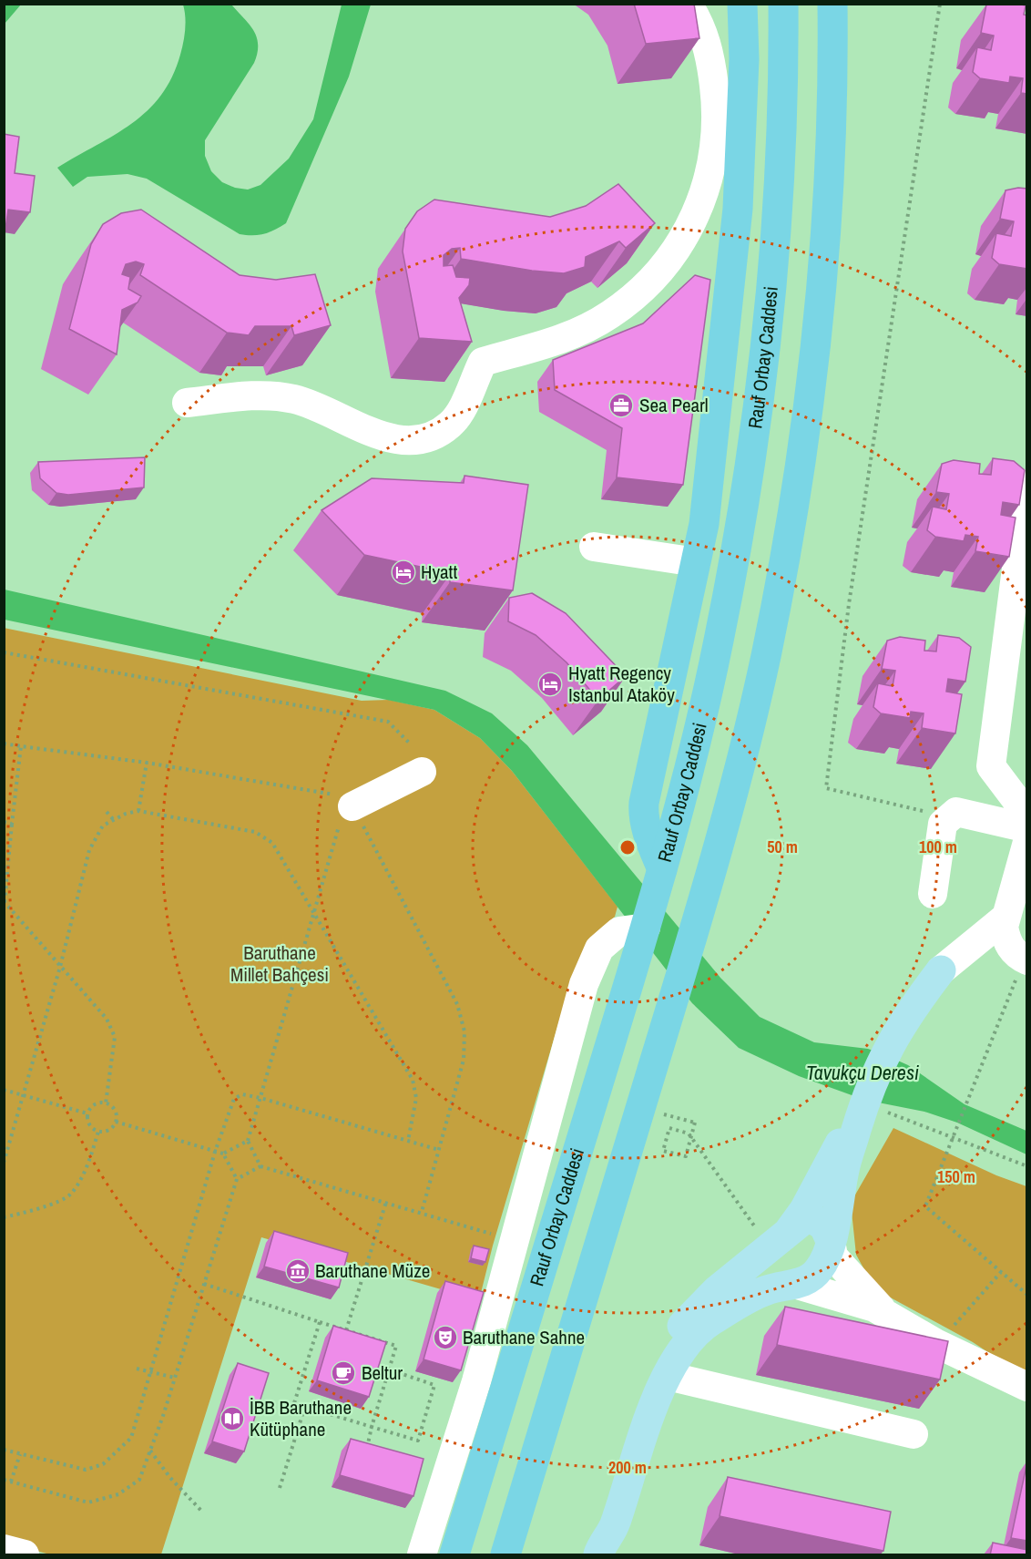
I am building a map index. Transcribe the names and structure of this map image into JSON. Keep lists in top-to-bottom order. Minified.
{"streets":{"highway":["Rauf Orbay Caddesi"]},"water":["Tavukçu Deresi"],"parks":["Baruthane Millet Bahçesi"],"places":{"office":["Sea Pearl"],"hotel":["Hyatt","Hyatt Regency Istanbul Ataköy"],"museum":["Baruthane Müze"],"theatre":["Baruthane Sahne"],"cafe":["Beltur"],"library":["İBB Baruthane Kütüphane"]},"rings":["50 m","100 m","150 m","200 m"]}
